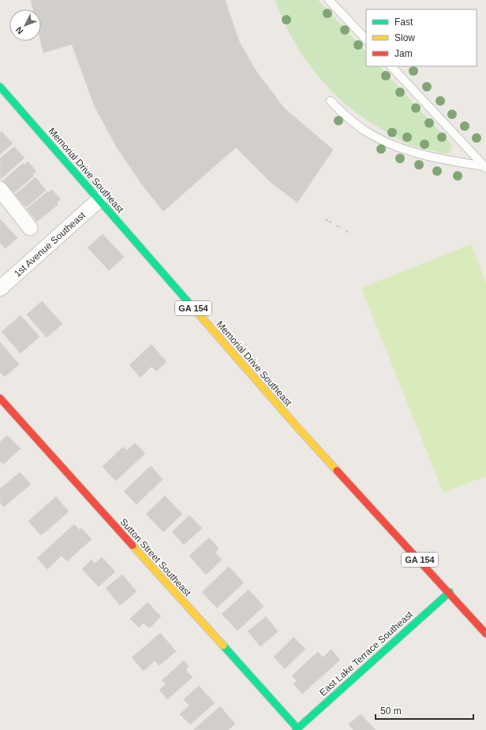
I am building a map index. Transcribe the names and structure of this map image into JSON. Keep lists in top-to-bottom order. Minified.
{"streets":{"main road":["Memorial Drive Southeast","GA 154","Sutton Street Southeast","East Lake Terrace Southeast"],"street":["1st Avenue Southeast"]},"crossings":[["Memorial Drive Southeast","1st Avenue Southeast"],["Memorial Drive Southeast","East Lake Terrace Southeast"],["Sutton Street Southeast","East Lake Terrace Southeast"]],"legend":["Fast","Slow","Jam"],"scale_bar":"50 m","north":"bottom left"}
